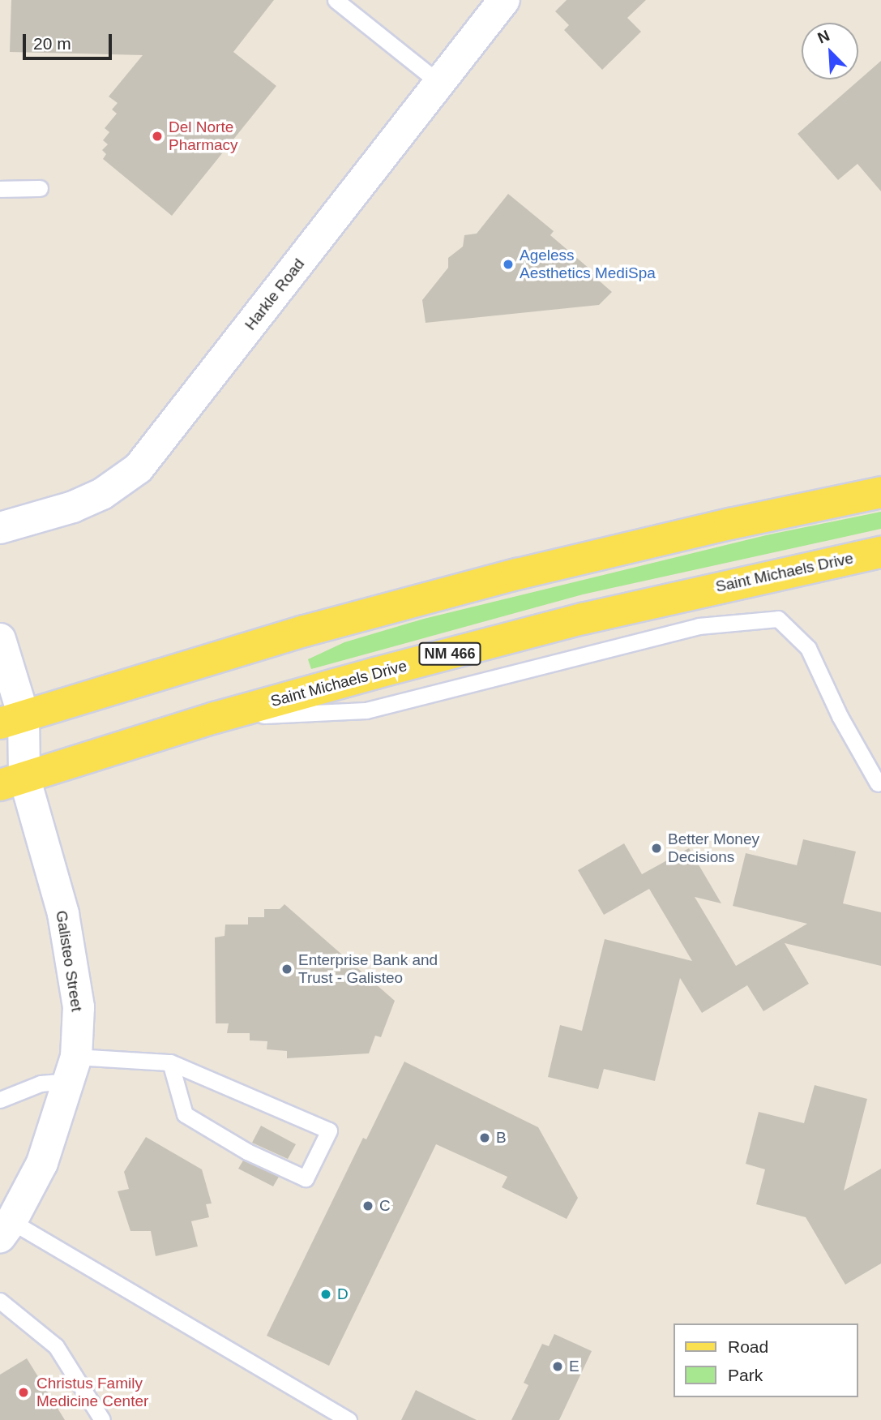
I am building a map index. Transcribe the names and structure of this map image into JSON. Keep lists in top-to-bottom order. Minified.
{"streets":{"main road":["Saint Michaels Drive","NM 466"],"street":["Harkle Road","Galisteo Street"]},"crossings":[["Saint Michaels Drive","Galisteo Street"]],"places":["Del Norte Pharmacy","Ageless Aesthetics MediSpa","Better Money Decisions","Enterprise Bank and Trust - Galisteo","B","C","D","E","Christus Family Medicine Center"],"legend":["Road","Park"],"scale_bar":"20 m","north":"top left"}
